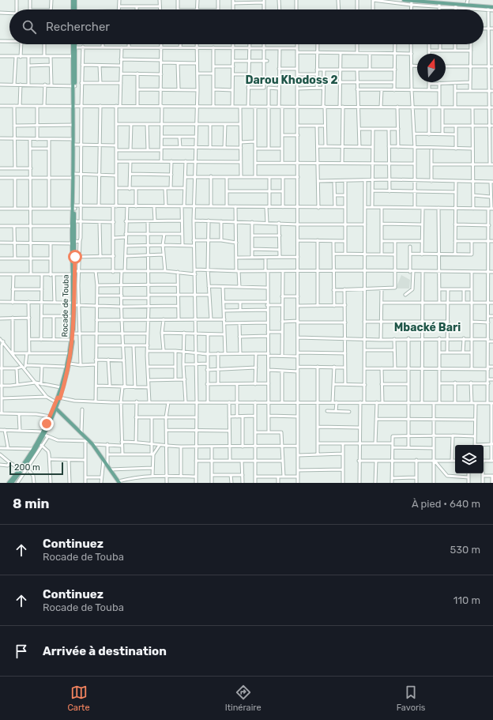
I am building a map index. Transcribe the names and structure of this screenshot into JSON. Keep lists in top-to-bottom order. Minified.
{"streets":{"main road":["Rocade de Touba"]},"districts":["Darou Khodoss 2","Mbacké Bari"],"scale_bar":"200 m","north":"top","page":{"search":"Rechercher","scale":"200 m","heading":["8 min","À pied · 640 m"],"list":[["Continuez","Rocade de Touba","530 m"],["Continuez","Rocade de Touba","110 m"],"Arrivée à destination"],"nav":["Carte","Itinéraire","Favoris"]}}
